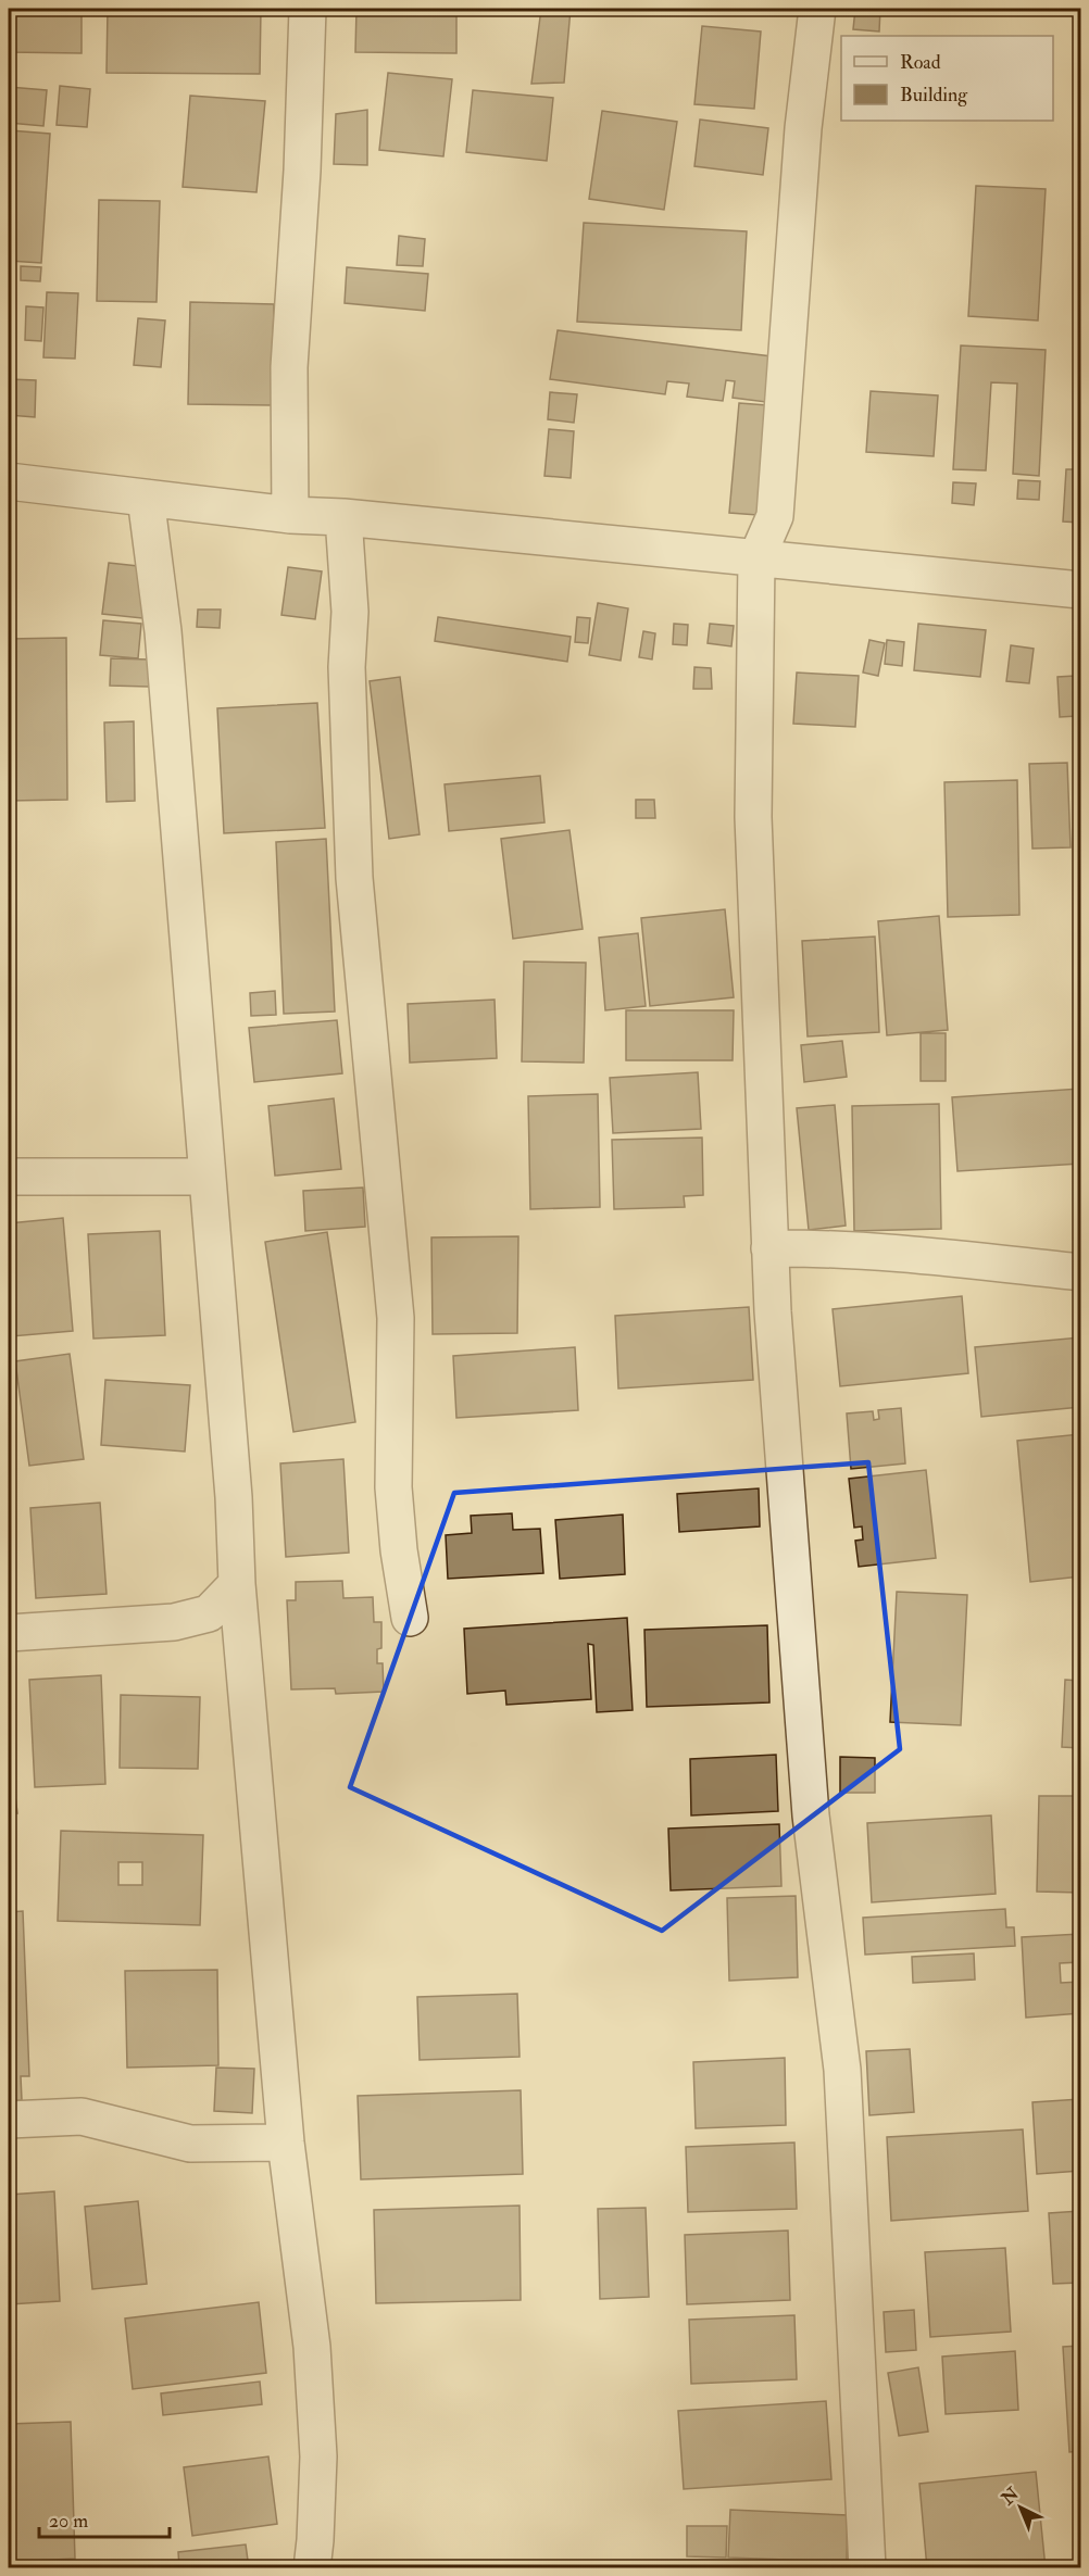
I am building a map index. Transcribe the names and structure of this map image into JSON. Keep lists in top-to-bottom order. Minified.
{"legend":["Road","Building"],"scale_bar":"20 m","north":"top left"}
